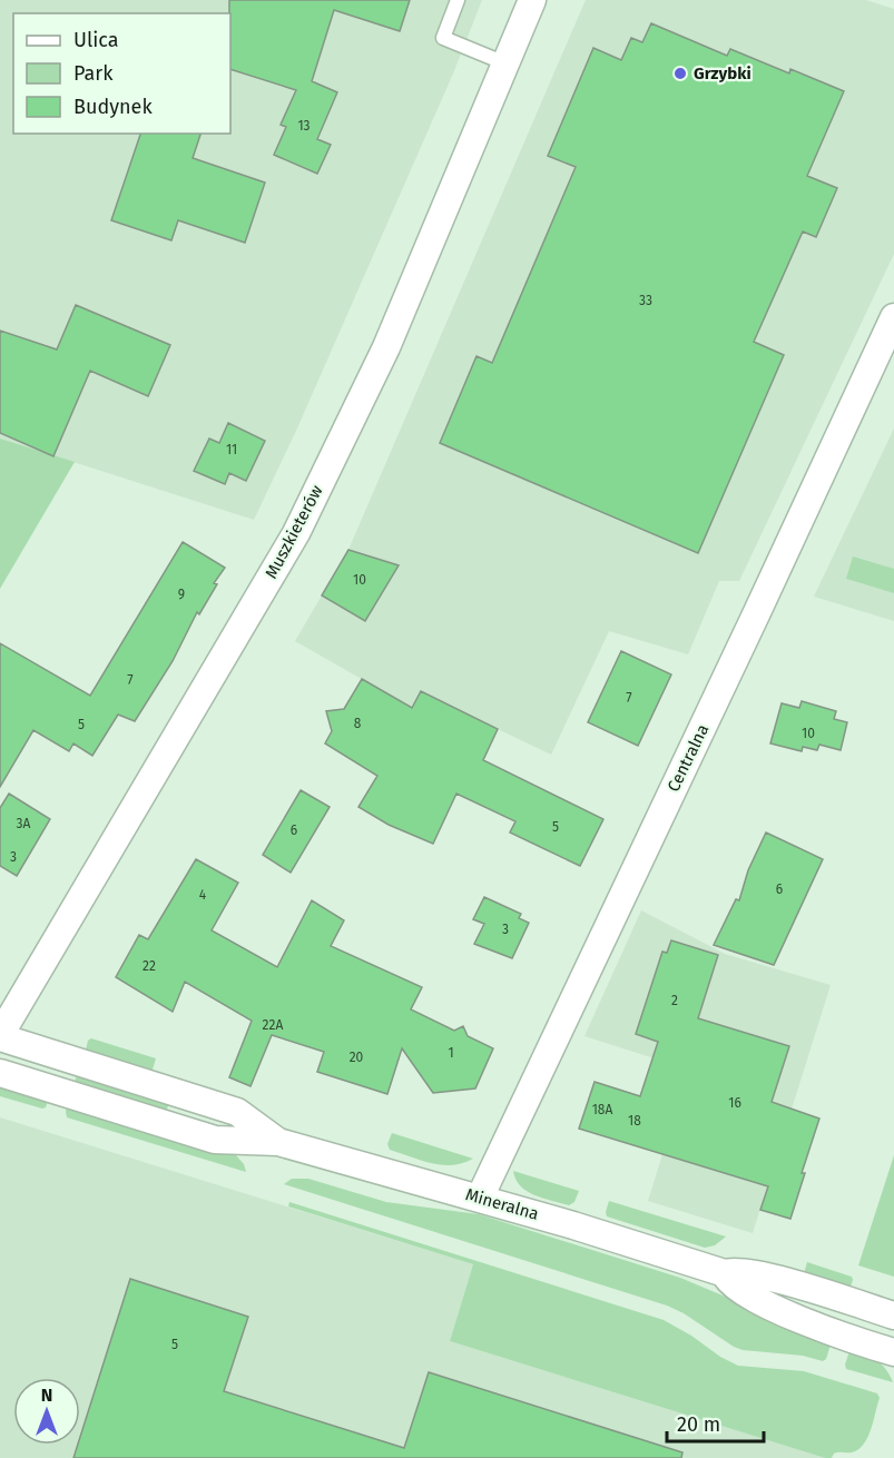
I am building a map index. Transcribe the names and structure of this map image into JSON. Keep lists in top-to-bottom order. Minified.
{"streets":{"street":["Muszkieterów","Centralna","Mineralna"]},"crossings":[["Muszkieterów","Mineralna"],["Centralna","Mineralna"]],"places":["Grzybki"],"house_numbers":["13","33","11","10","9","7","7","8","5","10","3A","5","6","3","6","4","3","22","2","22A","1","20","16","18A","18","5"],"legend":["Ulica","Park","Budynek"],"scale_bar":"20 m","north":"top"}
